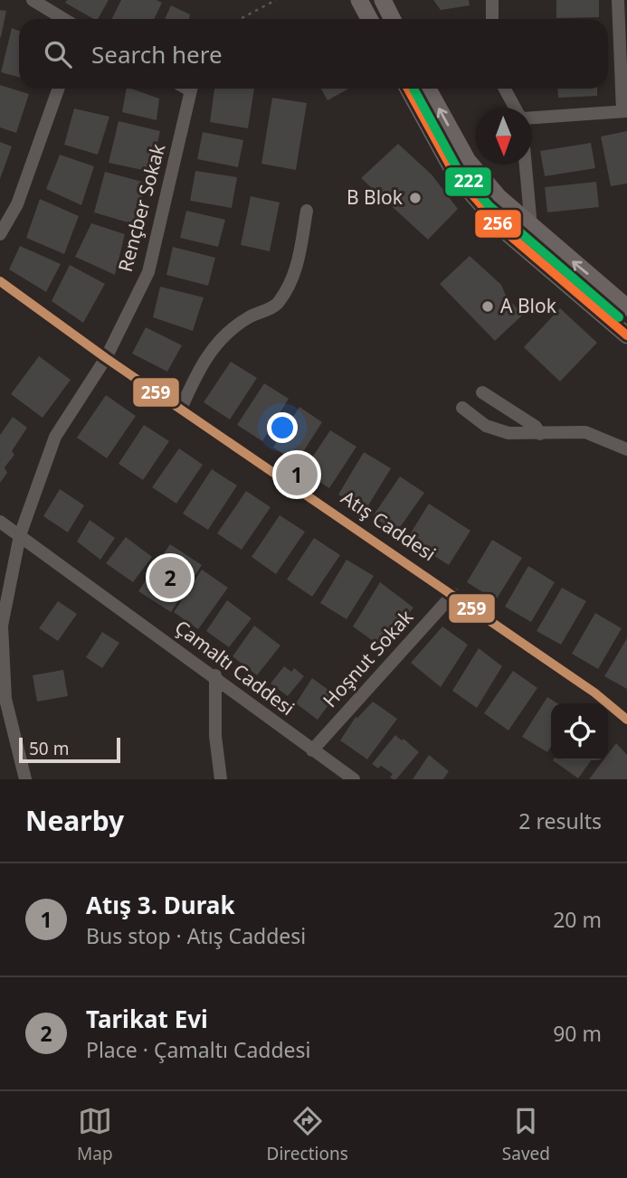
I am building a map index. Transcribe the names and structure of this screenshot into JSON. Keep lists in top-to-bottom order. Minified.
{"streets":{"street":["Rençber Sokak","Atış Caddesi","Hoşnut Sokak","Çamaltı Caddesi"]},"crossings":[["Rençber Sokak","Atış Caddesi"],["Rençber Sokak","Çamaltı Caddesi"],["Atış Caddesi","Hoşnut Sokak"],["Hoşnut Sokak","Çamaltı Caddesi"]],"places":["B Blok","A Blok"],"lines":["transit line 256","transit line 222","transit line 259"],"scale_bar":"50 m","north":"bottom","page":{"search":"Search here","pins":["1","2"],"scale":"50 m","heading":["Nearby","2 results"],"list":[{"mark":"1","name":"Atış 3. Durak","note":"Bus stop · Atış Caddesi","value":"20 m"},{"mark":"2","name":"Tarikat Evi","note":"Place · Çamaltı Caddesi","value":"90 m"}],"nav":["Map","Directions","Saved"]}}
